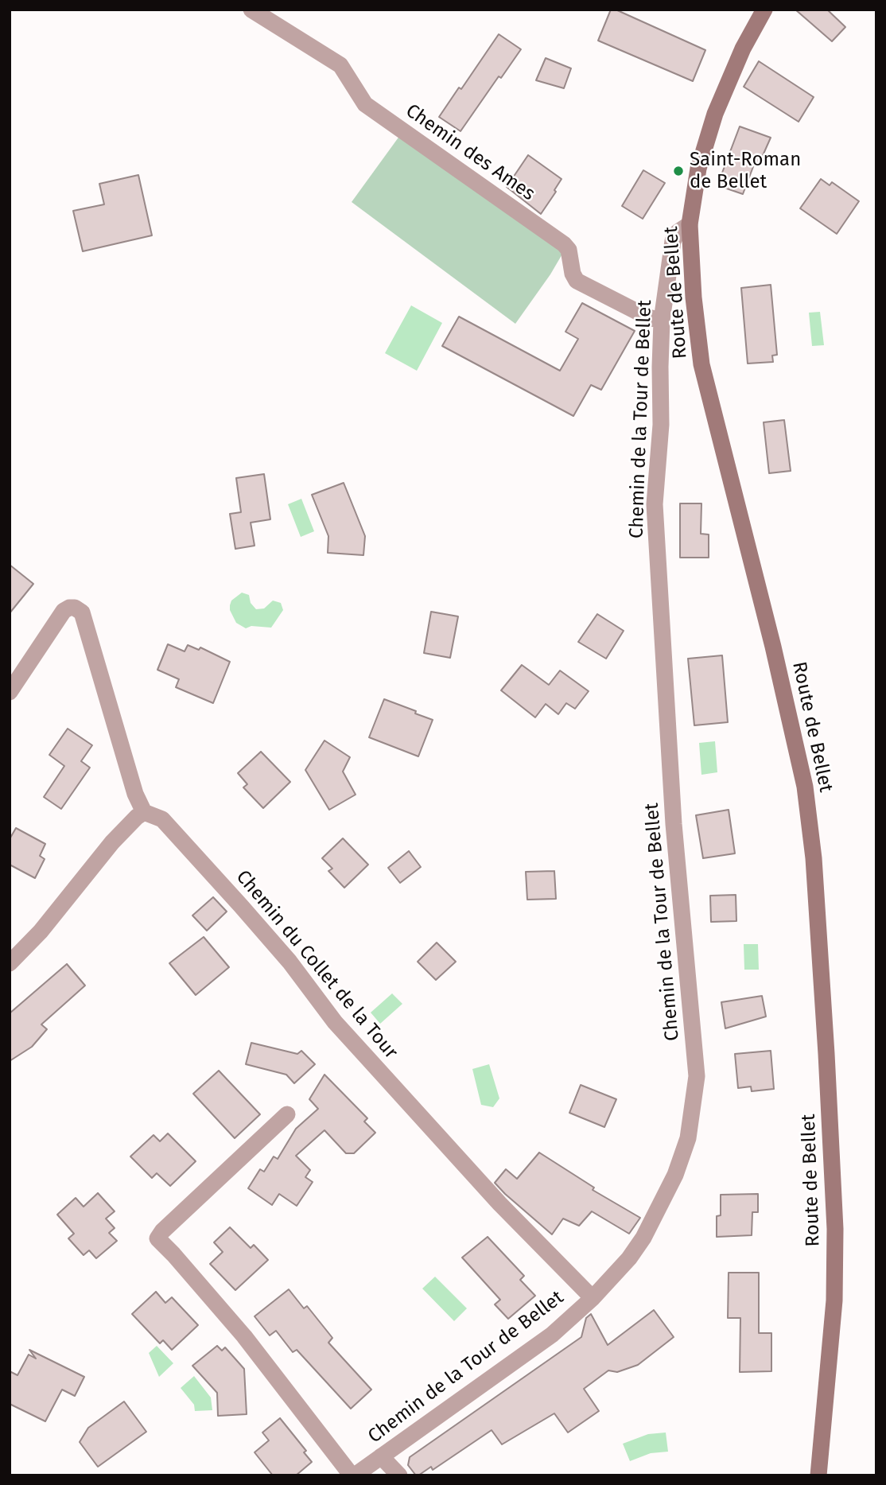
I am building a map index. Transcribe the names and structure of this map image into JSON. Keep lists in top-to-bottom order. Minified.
{"streets":{"main road":["Route de Bellet"],"street":["Chemin des Ames","Chemin de la Tour de Bellet","Chemin du Collet de la Tour"]},"crossings":[["Chemin des Ames","Chemin de la Tour de Bellet"],["Route de Bellet","Chemin de la Tour de Bellet"],["Chemin de la Tour de Bellet","Chemin du Collet de la Tour"]],"places":["Saint-Roman de Bellet"]}
